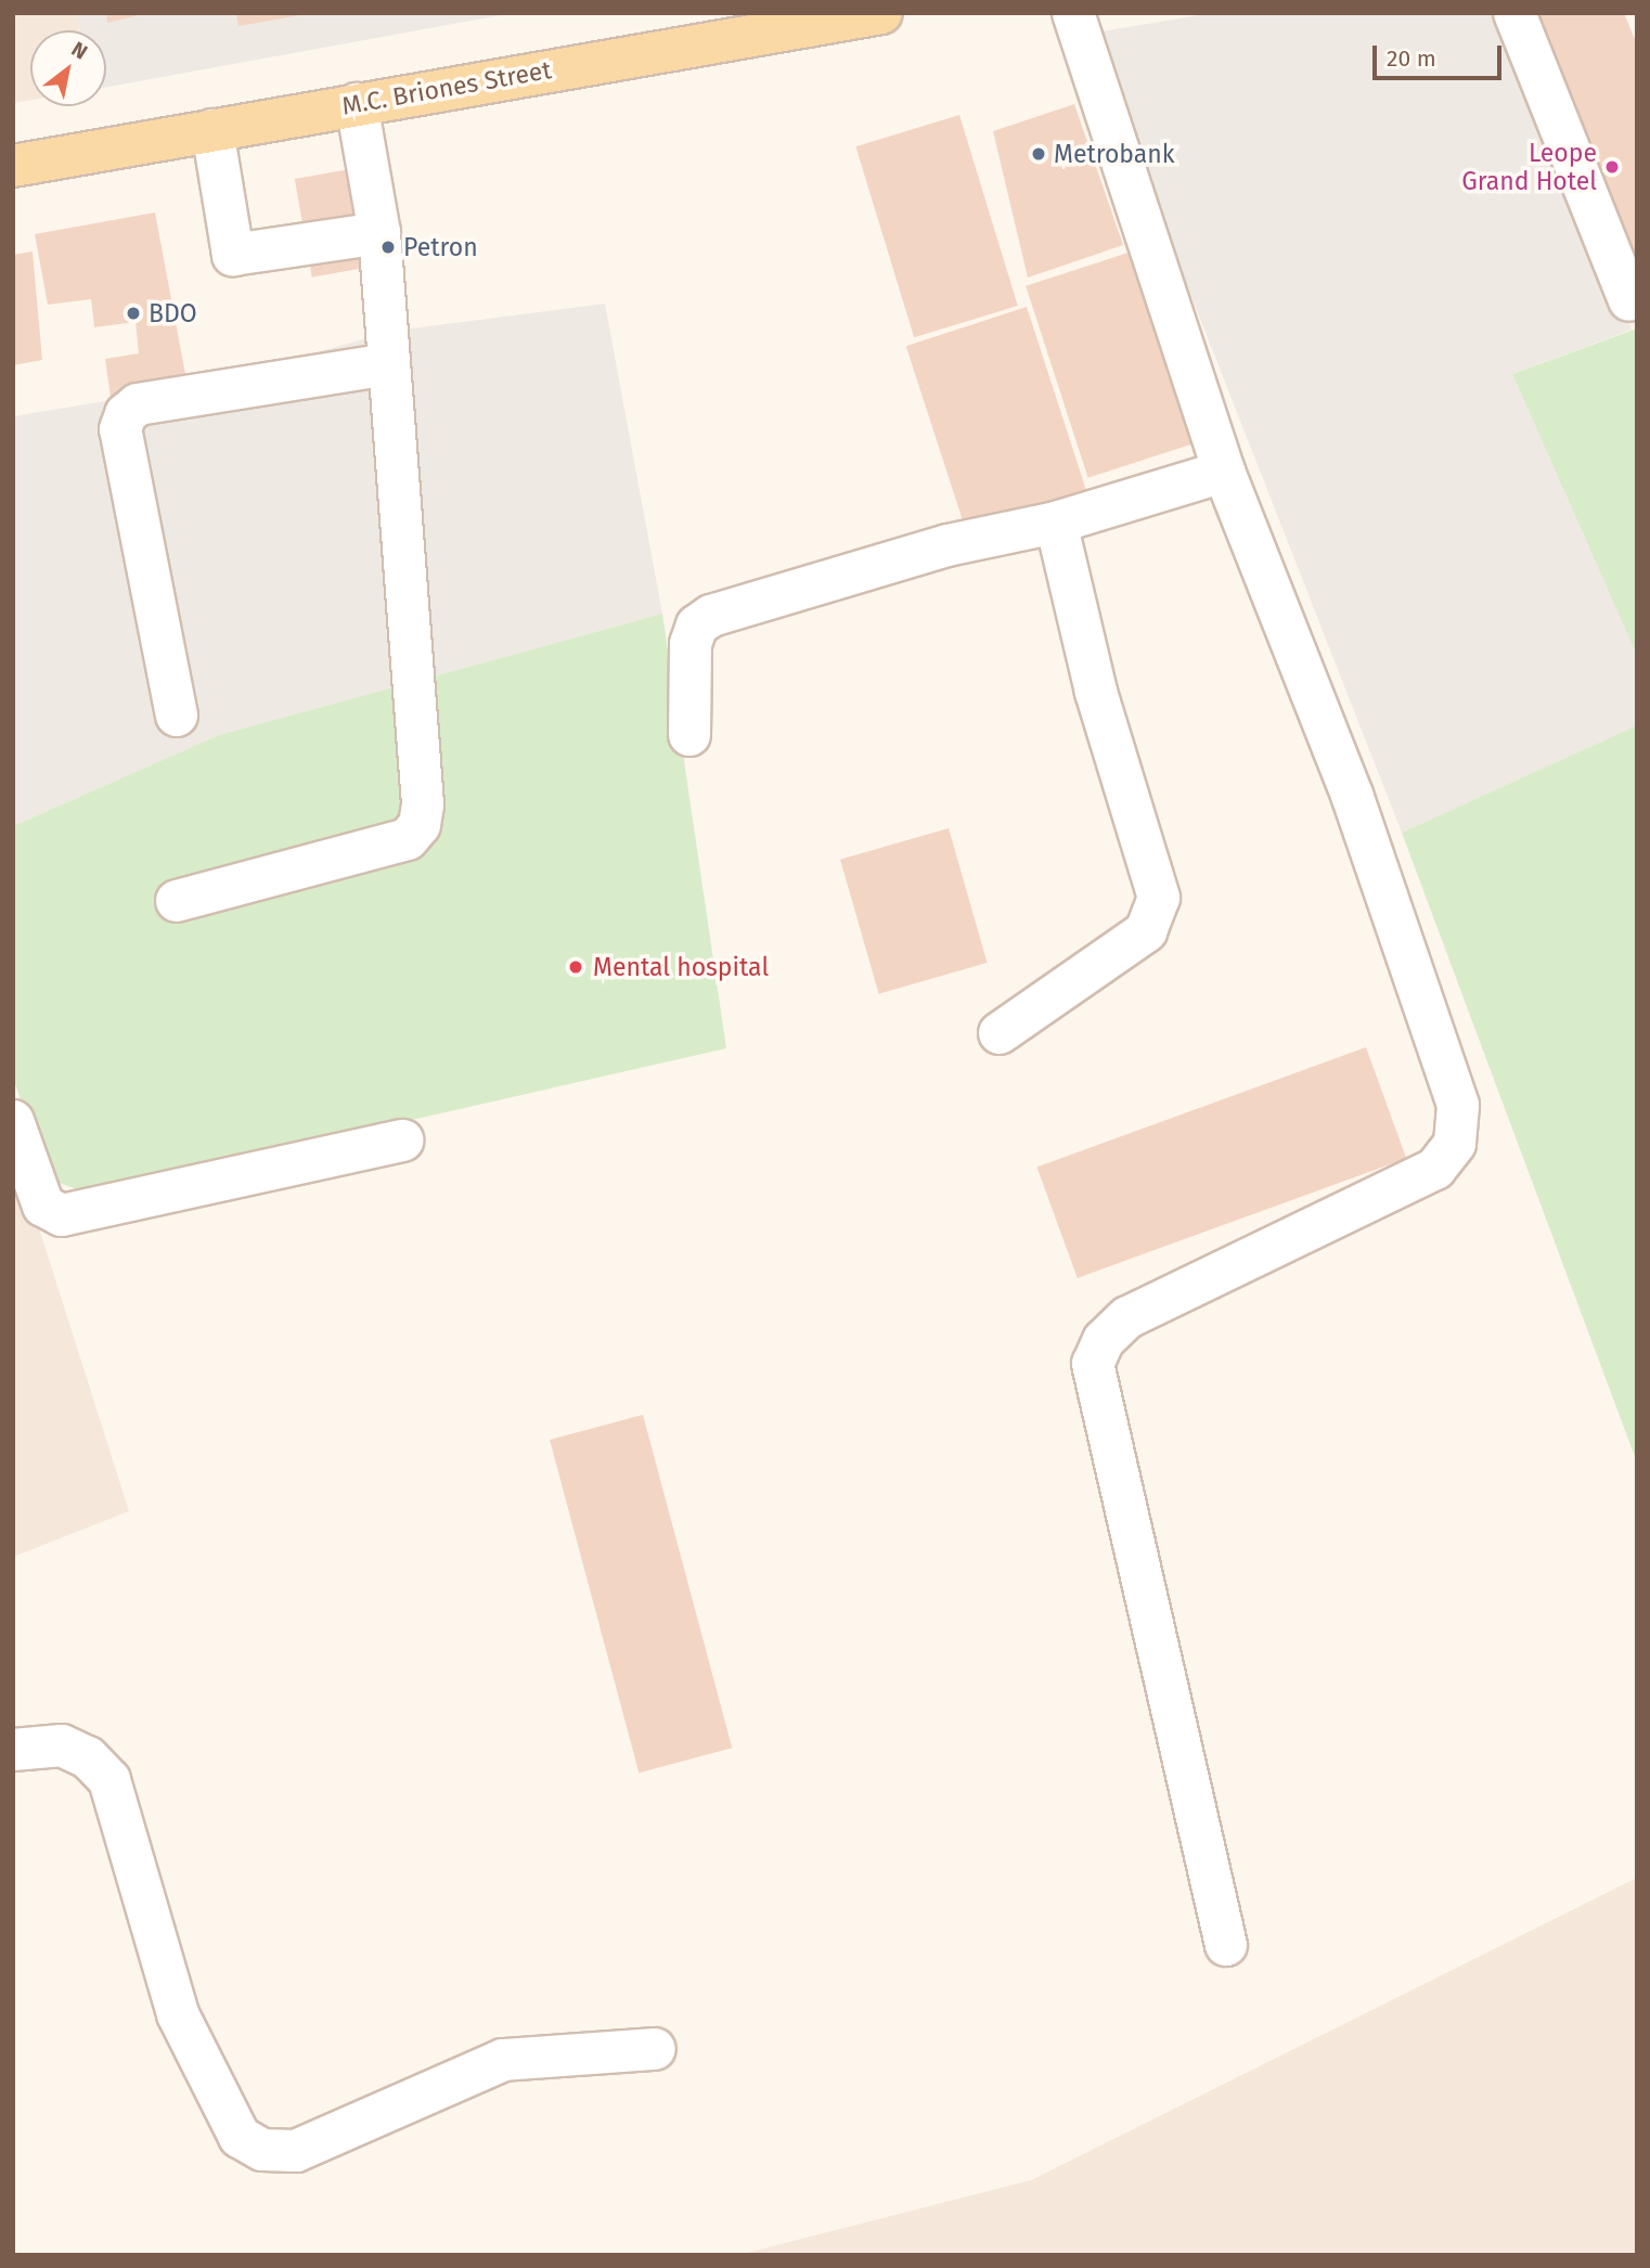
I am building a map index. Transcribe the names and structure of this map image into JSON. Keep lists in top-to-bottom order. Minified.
{"streets":{"main road":["M.C. Briones Street"]},"places":["Metrobank","Leope Grand Hotel","Petron","BDO","Mental hospital"],"scale_bar":"20 m","north":"top right"}
